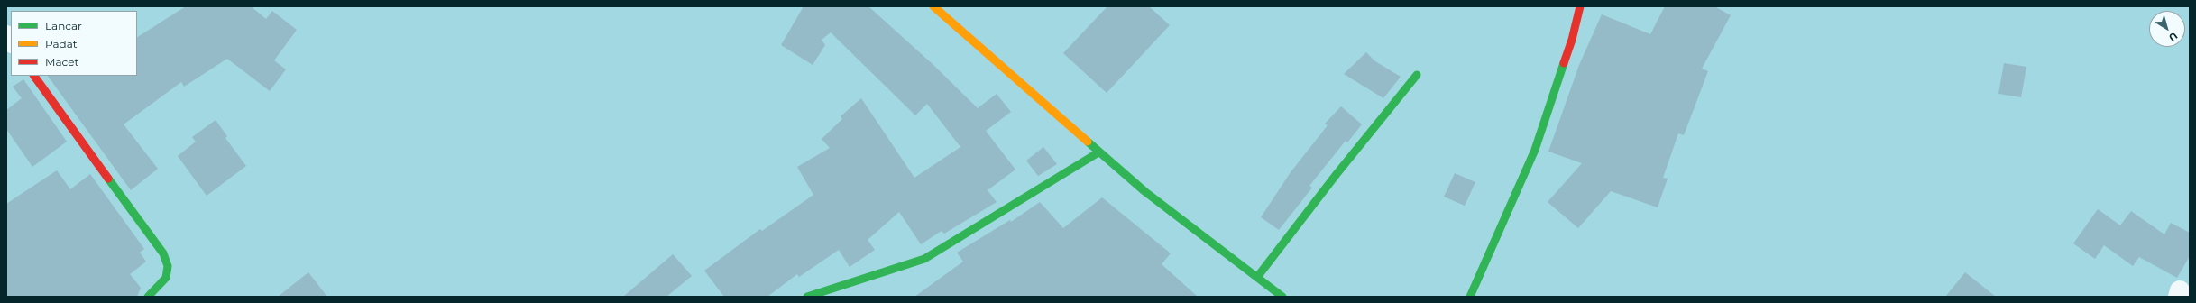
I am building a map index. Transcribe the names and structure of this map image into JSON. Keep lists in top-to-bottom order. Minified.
{"legend":["Lancar","Padat","Macet"],"north":"bottom right"}
